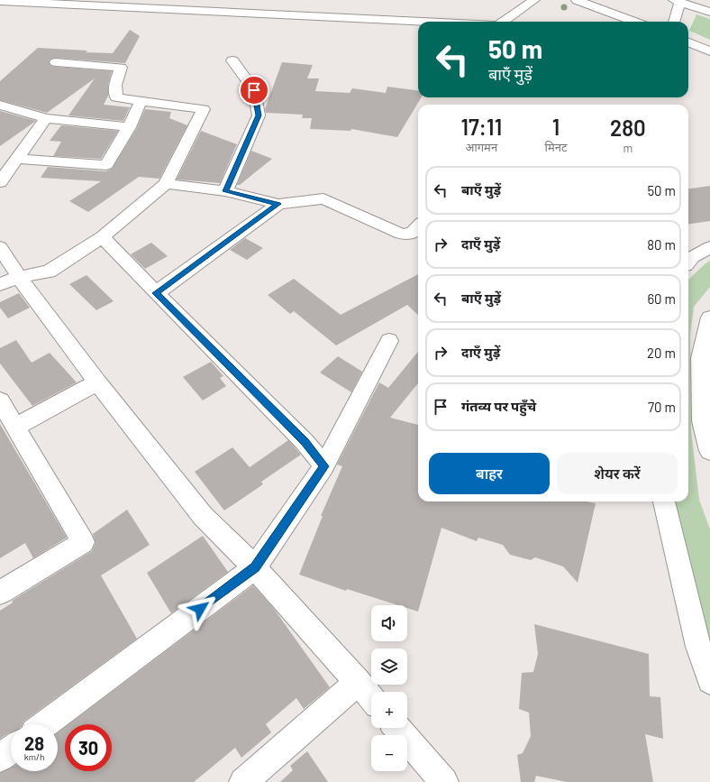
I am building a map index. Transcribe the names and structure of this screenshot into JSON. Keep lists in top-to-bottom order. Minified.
{"page":{"turn":["50 m","बाएँ मुड़ें"],"eta":["17:11","आगमन","1","मिनट","280","m"],"list":[{"name":"बाएँ मुड़ें","value":"50 m"},{"name":"दाएँ मुड़ें","value":"80 m"},{"name":"बाएँ मुड़ें","value":"60 m"},{"name":"दाएँ मुड़ें","value":"20 m"},{"name":"गंतव्य पर पहुँचे","value":"70 m"}],"buttons":["बाहर","शेयर करें"],"map_buttons":["+","−"],"speed":"28 km/h","limit":"30"}}
